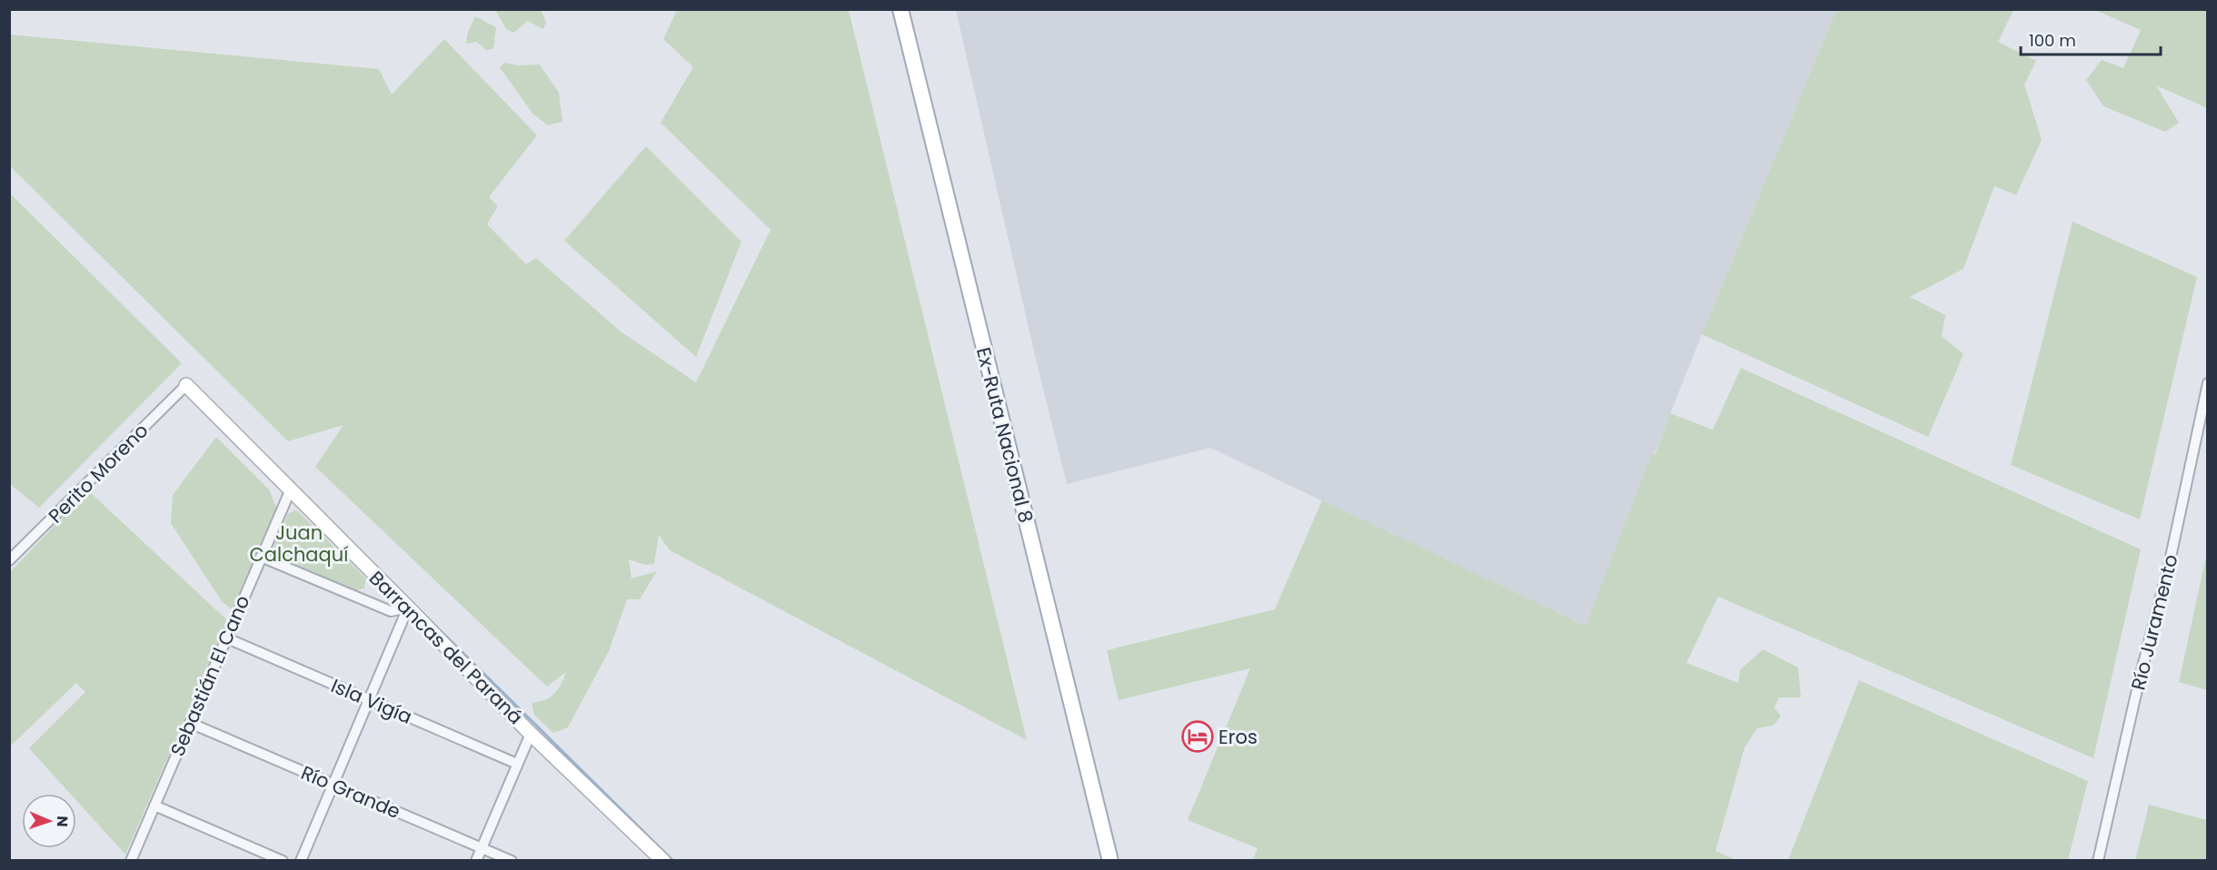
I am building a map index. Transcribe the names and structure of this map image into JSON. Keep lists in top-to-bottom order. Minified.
{"streets":{"main road":["Ex-Ruta Nacional 8"],"street":["Perito Moreno","Río Juramento","Barrancas del Paraná","Sebastián El Cano","Isla Vigía","Río Grande"]},"crossings":[["Perito Moreno","Barrancas del Paraná"],["Barrancas del Paraná","Sebastián El Cano"],["Sebastián El Cano","Isla Vigía"],["Sebastián El Cano","Río Grande"]],"parks":["Juan Calchaquí"],"places":{"hotel":["Eros"]},"scale_bar":"100 m","north":"right"}
